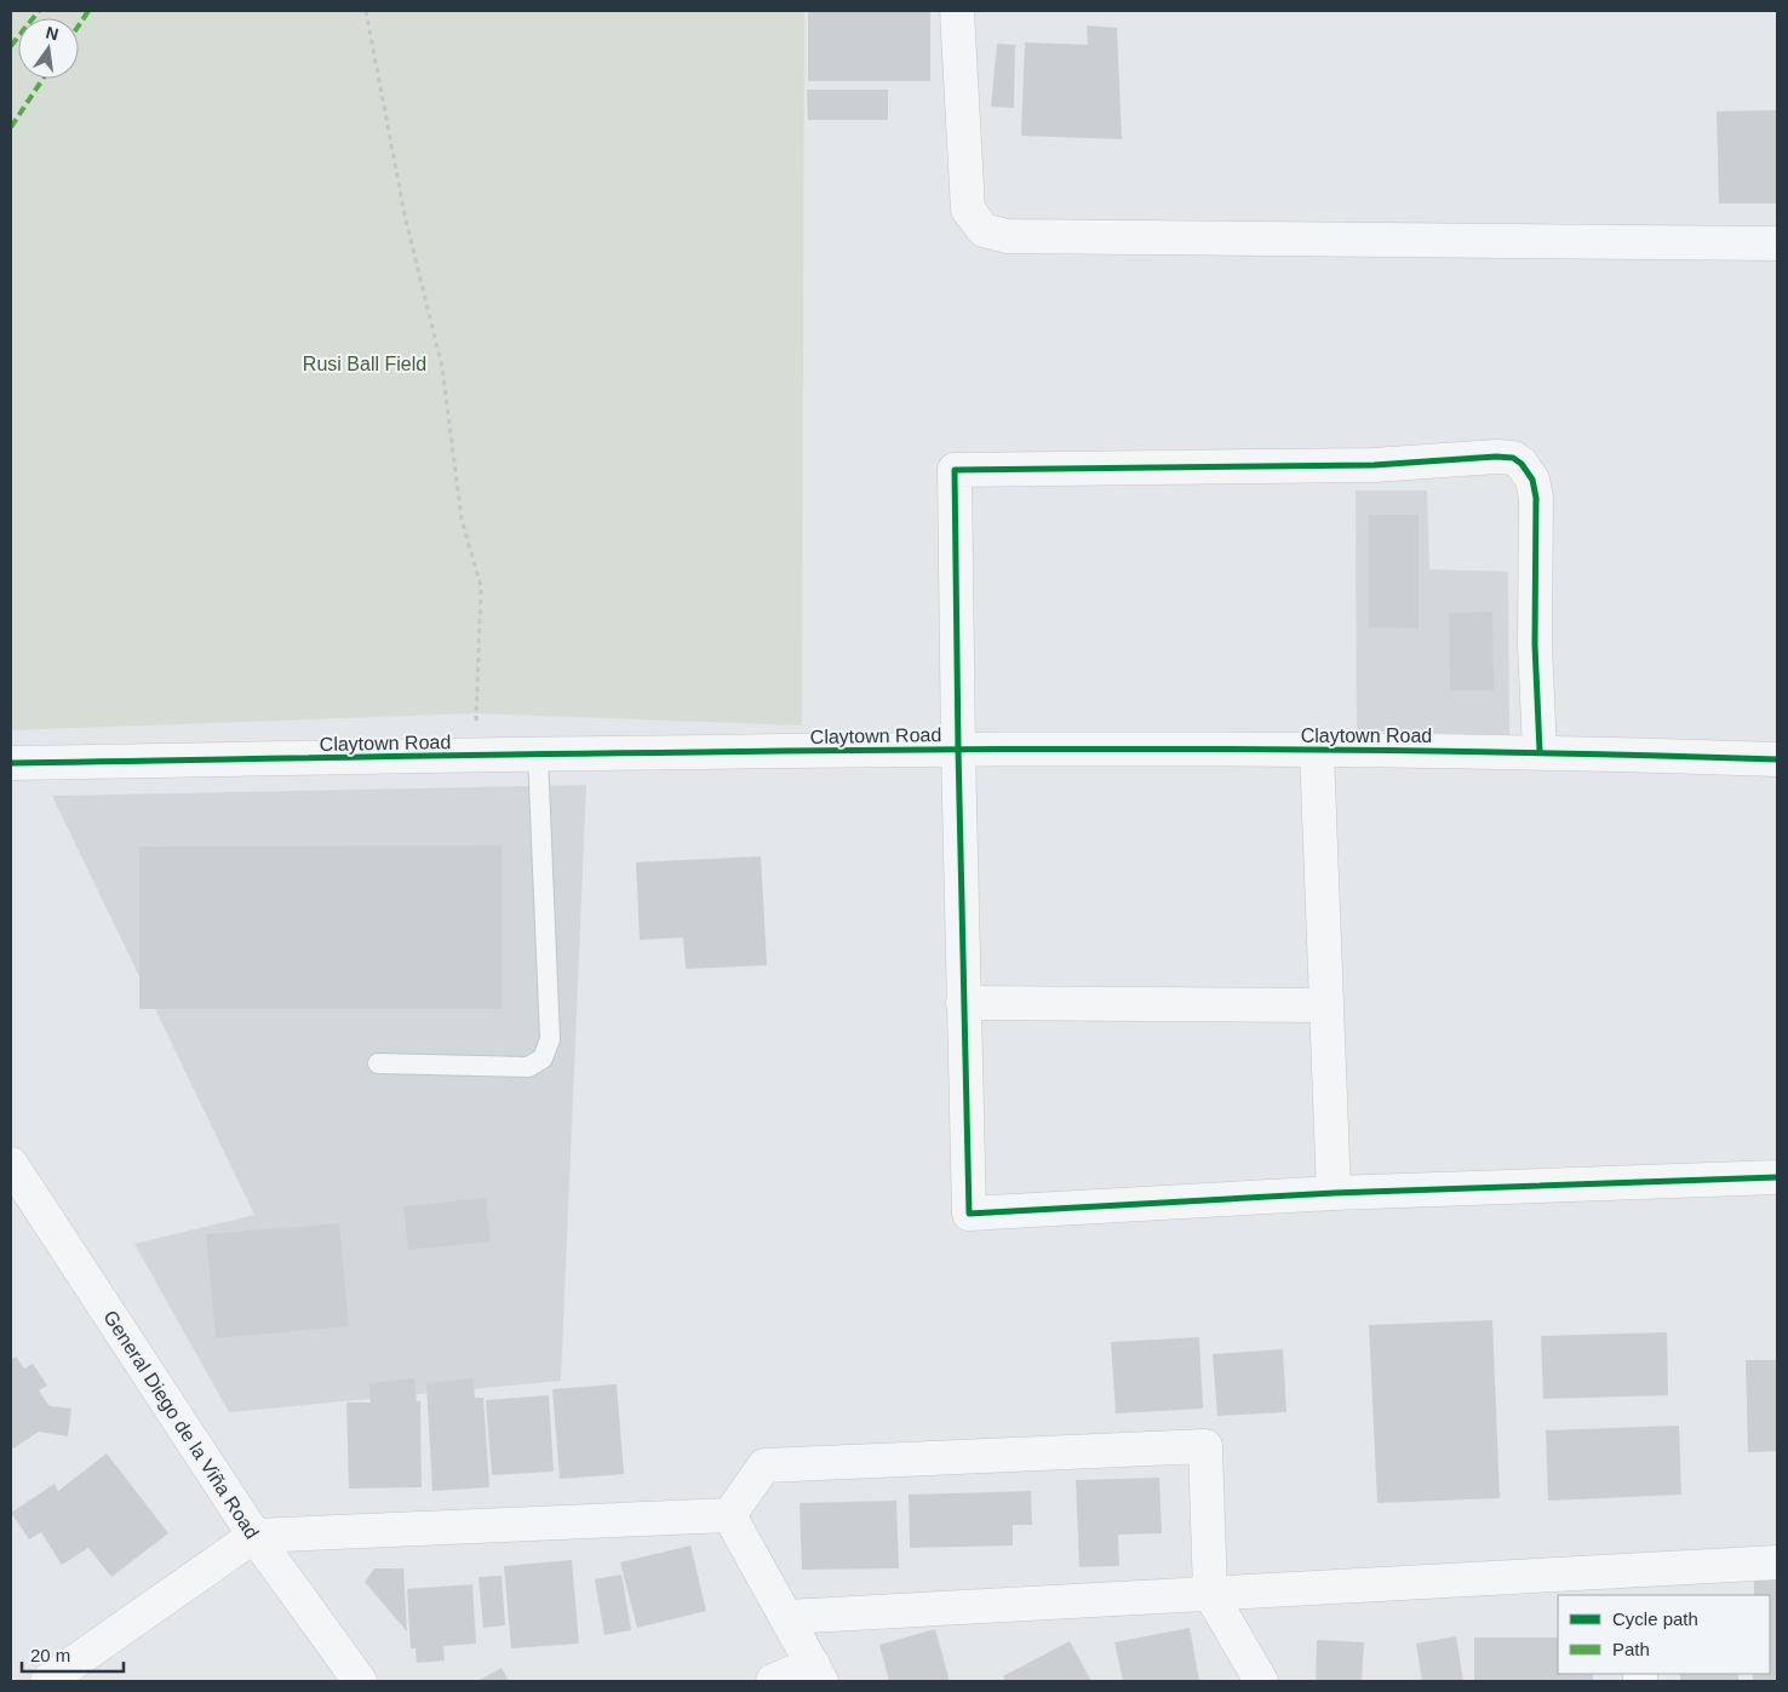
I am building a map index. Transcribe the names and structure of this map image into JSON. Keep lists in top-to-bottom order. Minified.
{"streets":{"street":["Claytown Road","General Diego de la Viña Road"]},"parks":["Rusi Ball Field"],"legend":["Cycle path","Path"],"scale_bar":"20 m","north":"top"}
